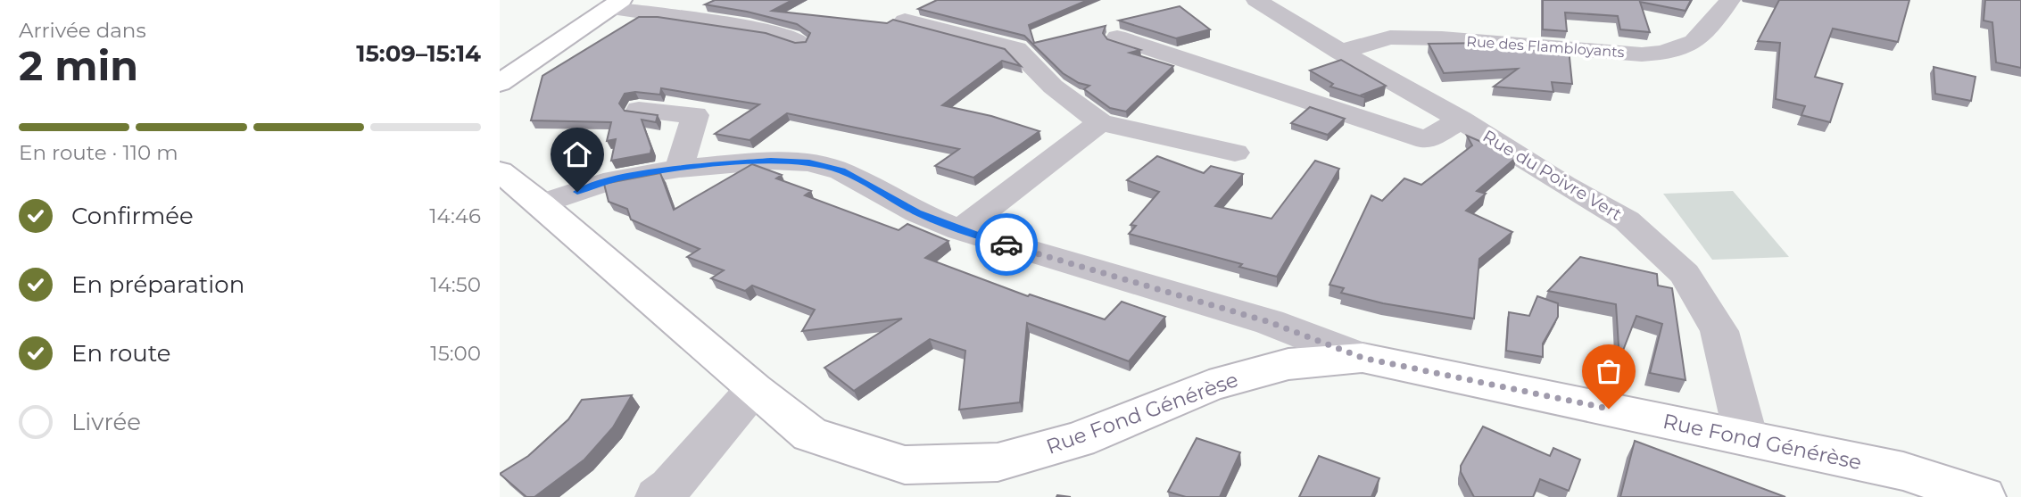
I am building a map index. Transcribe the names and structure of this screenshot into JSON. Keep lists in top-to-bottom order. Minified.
{"streets":{"street":["Rue des Flambloyants","Rue du Poivre Vert","Rue Fond Générèse"]},"crossings":[["Rue des Flambloyants","Rue du Poivre Vert"],["Rue du Poivre Vert","Rue Fond Générèse"]],"page":{"heading":["2 min","Arrivée dans","15:09–15:14"],"bar":"En route · 110 m","list":[["Confirmée","14:46"],["En préparation","14:50"],["En route","15:00"],"Livrée"]}}
